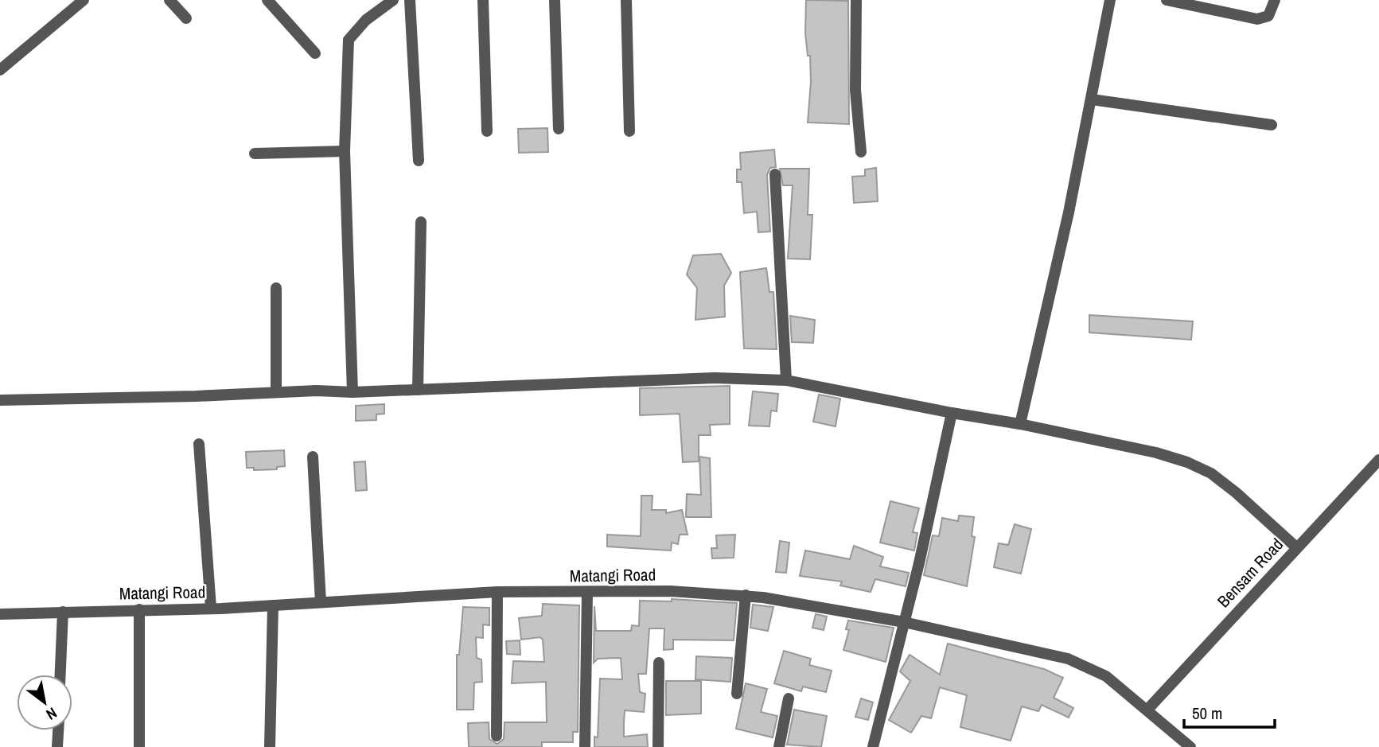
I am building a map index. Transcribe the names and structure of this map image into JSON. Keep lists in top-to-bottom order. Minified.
{"streets":{"street":["Bensam Road","Matangi Road"]},"crossings":[["Bensam Road","Matangi Road"]],"scale_bar":"50 m","north":"bottom right"}
